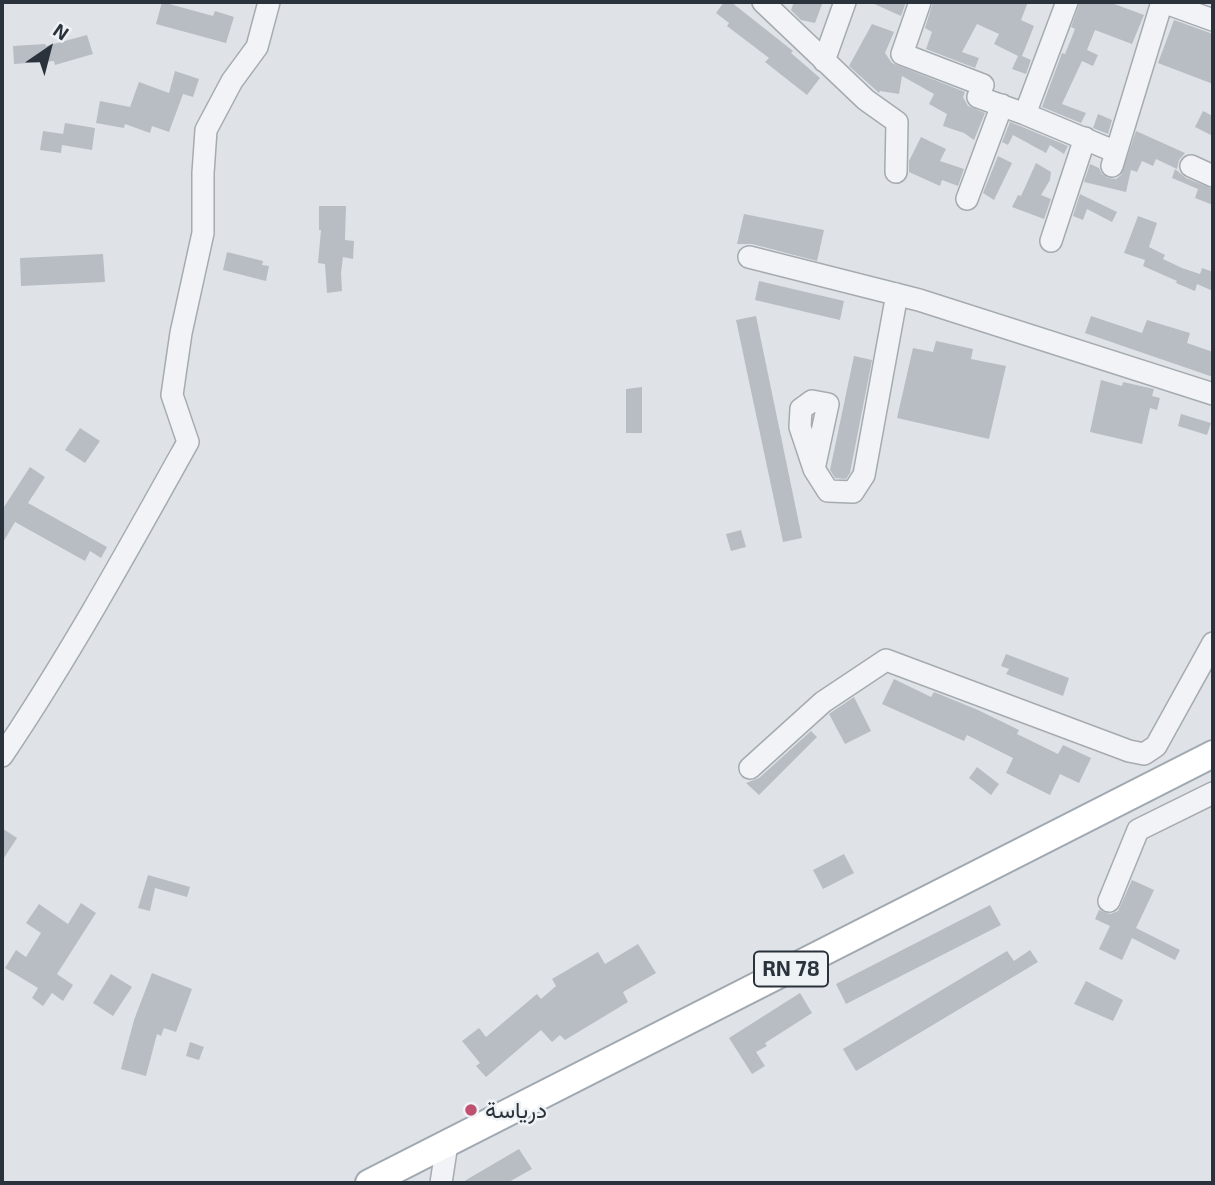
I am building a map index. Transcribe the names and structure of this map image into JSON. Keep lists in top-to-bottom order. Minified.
{"streets":{"main road":["RN 78"]},"places":["درياسة"],"north":"top right"}
